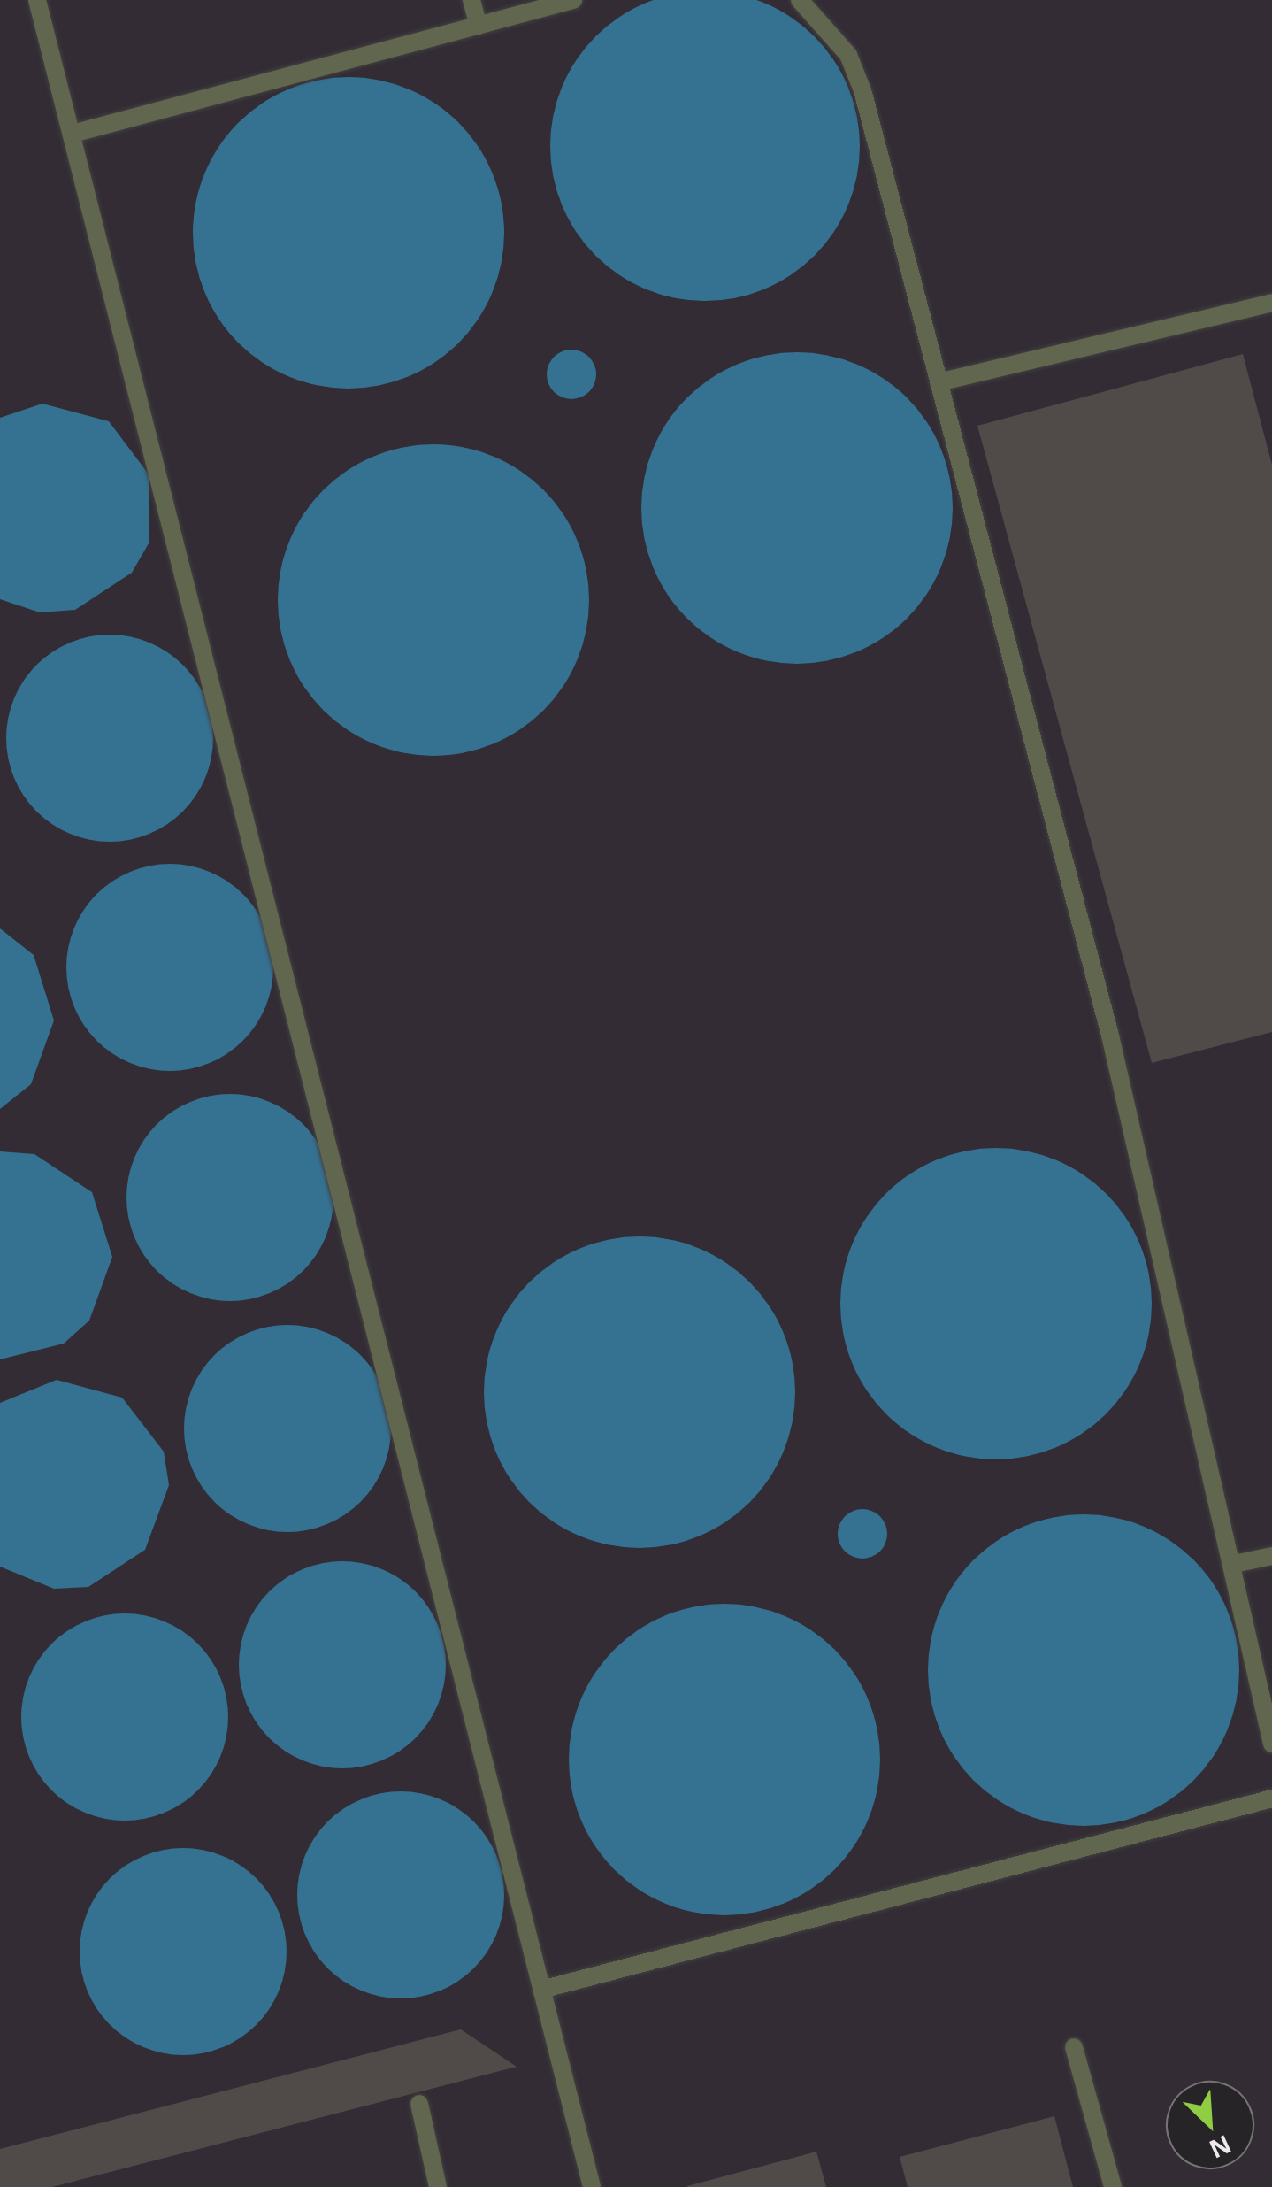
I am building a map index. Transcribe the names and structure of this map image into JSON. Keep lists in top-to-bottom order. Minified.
{"north":"bottom right"}
